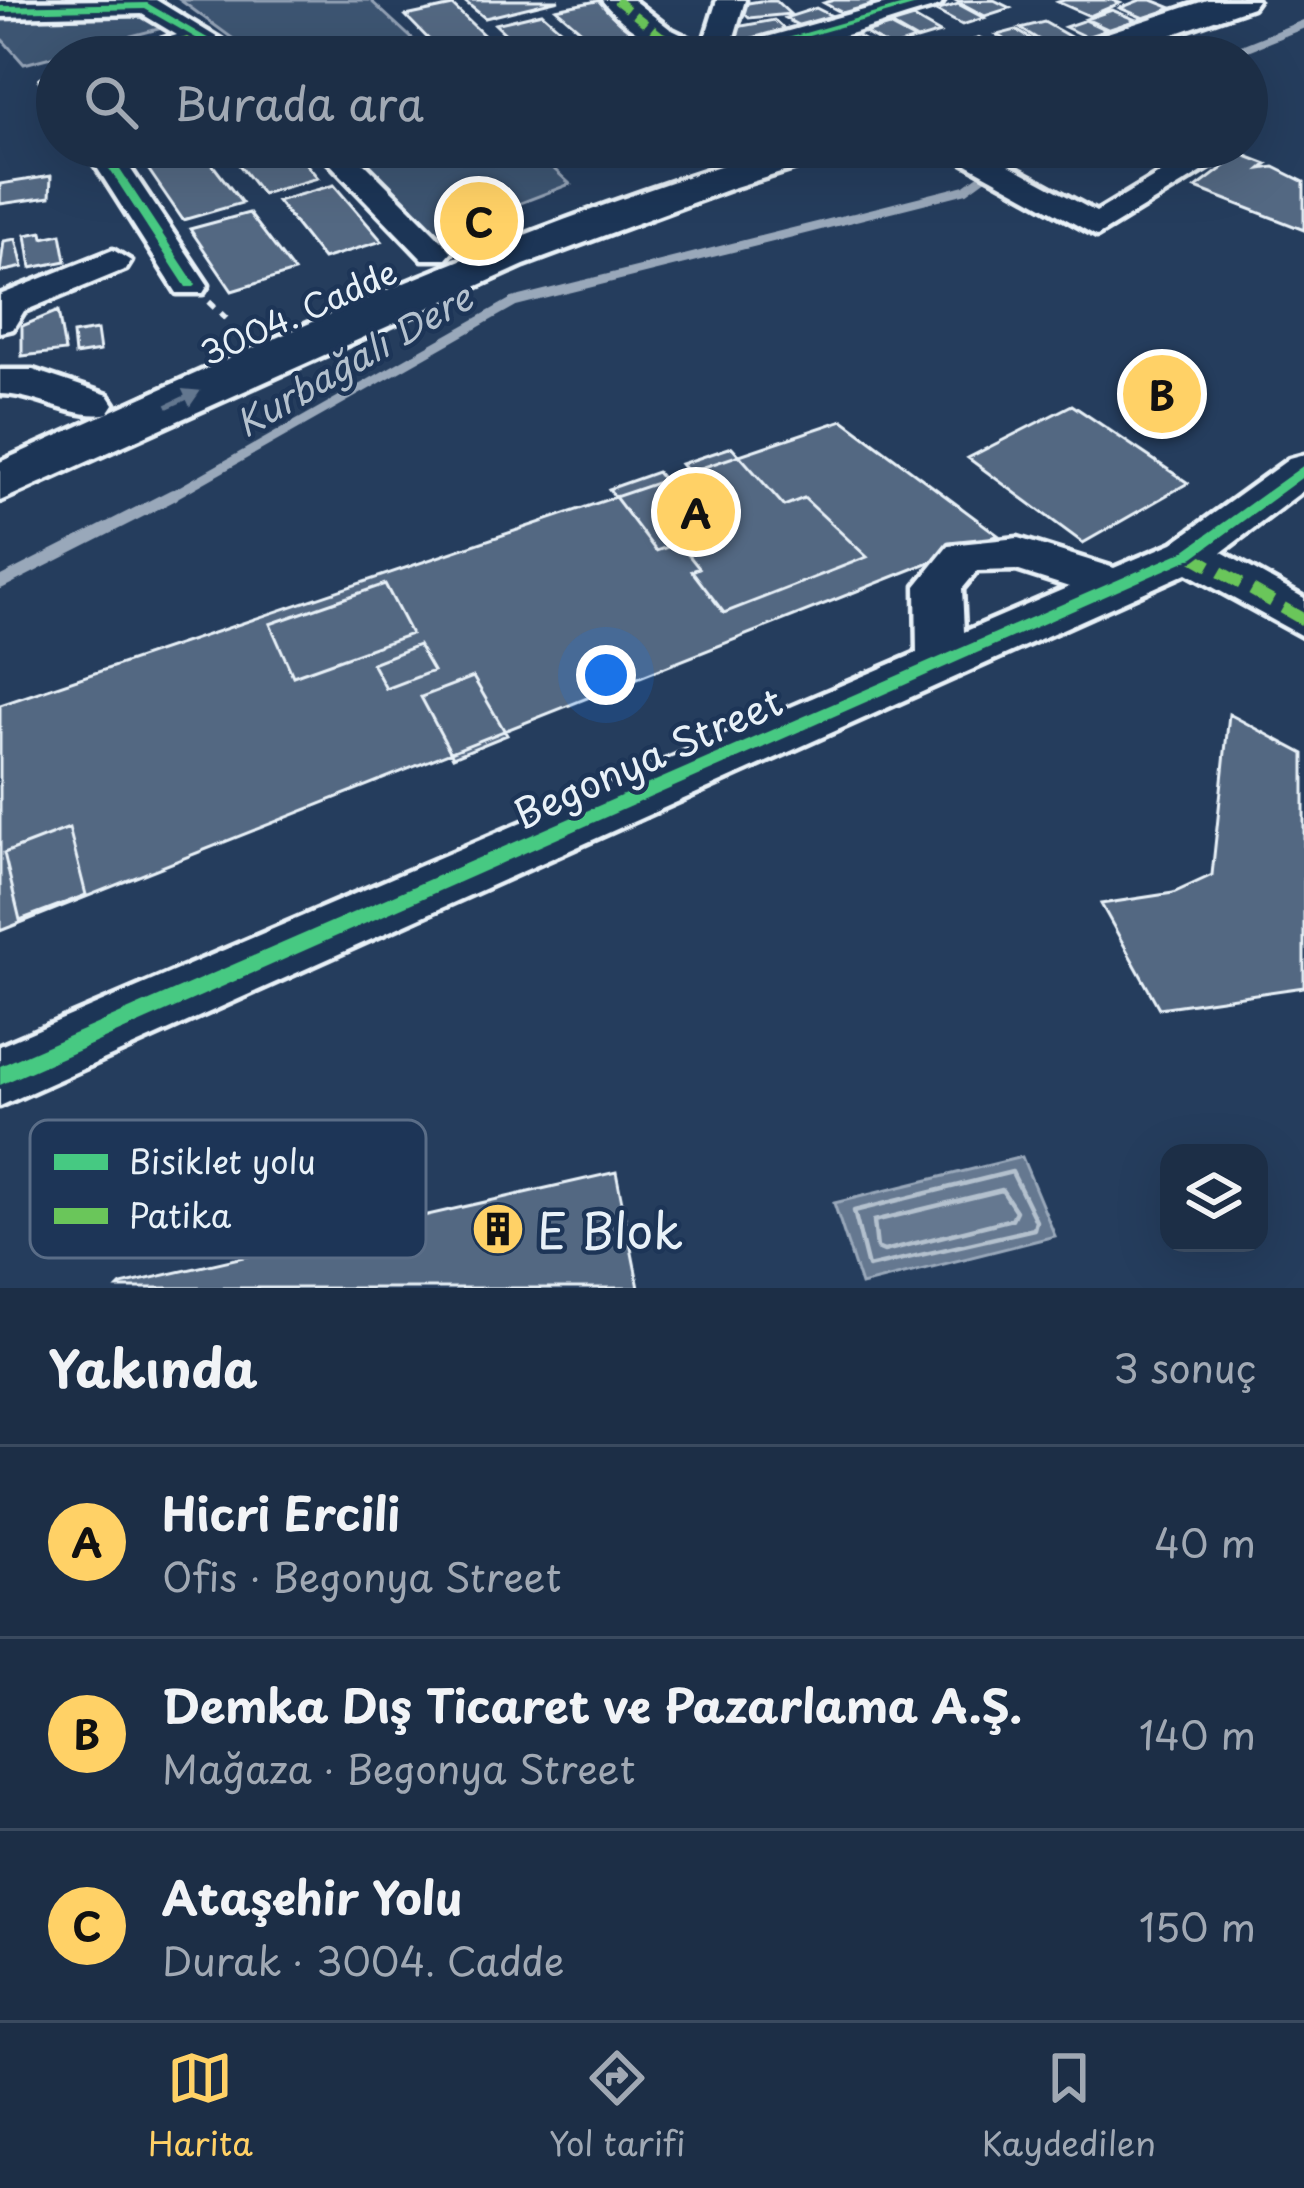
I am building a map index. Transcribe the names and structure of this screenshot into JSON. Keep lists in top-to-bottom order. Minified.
{"streets":{"main road":["3004. Cadde"],"street":["Begonya Street"]},"water":["Kurbağalı Dere"],"places":{"building":["E Blok"]},"legend":["Bisiklet yolu","Patika"],"page":{"search":"Burada ara","pins":["C","B","A"],"heading":["Yakında","3 sonuç"],"list":[{"mark":"A","name":"Hicri Ercili","note":"Ofis · Begonya Street","value":"40 m"},{"mark":"B","name":"Demka Dış Ticaret ve Pazarlama A.Ş.","note":"Mağaza · Begonya Street","value":"140 m"},{"mark":"C","name":"Ataşehir Yolu","note":"Durak · 3004. Cadde","value":"150 m"}],"nav":["Harita","Yol tarifi","Kaydedilen"]}}
